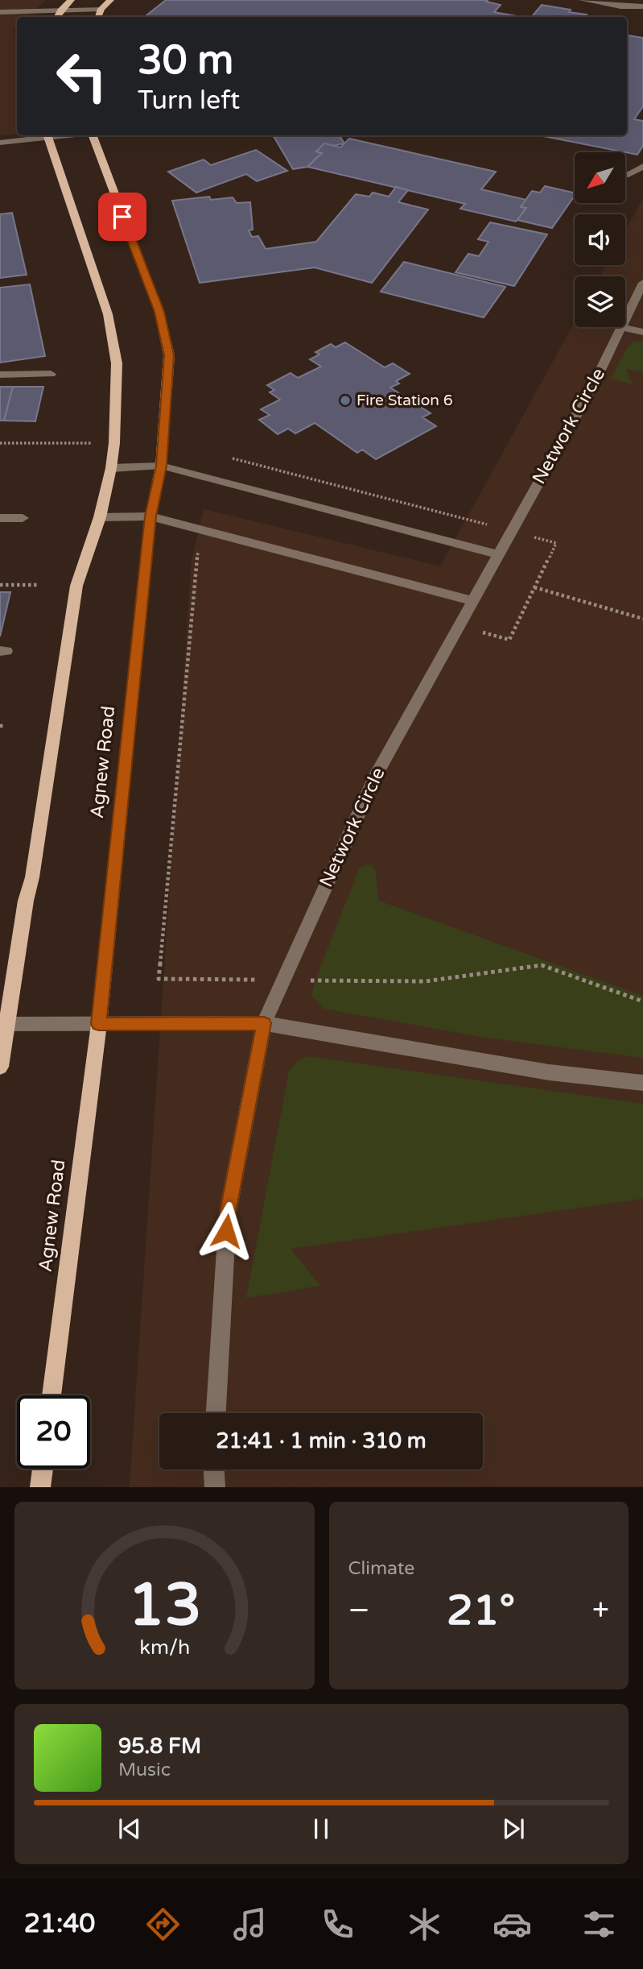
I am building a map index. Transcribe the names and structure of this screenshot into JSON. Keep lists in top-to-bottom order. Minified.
{"streets":{"main road":["Agnew Road"],"street":["Network Circle"]},"places":["Fire Station 6"],"north":"bottom left","page":{"turn":["30 m","Turn left"],"limit":"20","trip":"21:41 · 1 min · 310 m","tile":"Climate","heat":["−","21°","+"],"song":["95.8 FM","Music"],"tabs":"21:40","gauge":["13","km/h"]}}
